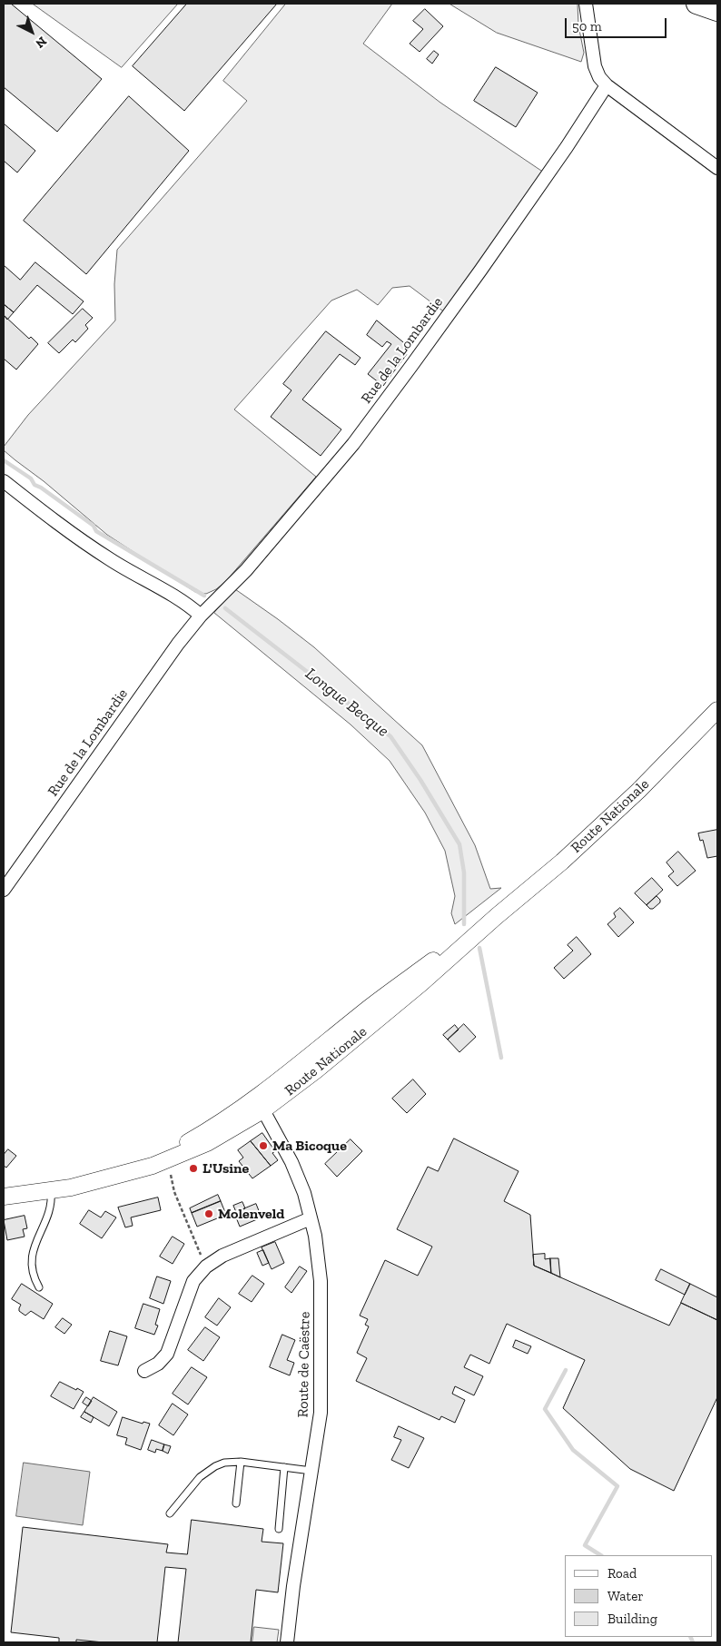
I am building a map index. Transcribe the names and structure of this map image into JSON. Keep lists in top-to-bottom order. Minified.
{"streets":{"street":["Rue de la Lombardie","Route Nationale","Route de Caëstre"]},"crossings":[["Route Nationale","Route de Caëstre"]],"water":["Longue Becque"],"places":["Ma Bicoque","L'Usine","Molenveld"],"legend":["Road","Water","Building"],"scale_bar":"50 m","north":"bottom right"}
